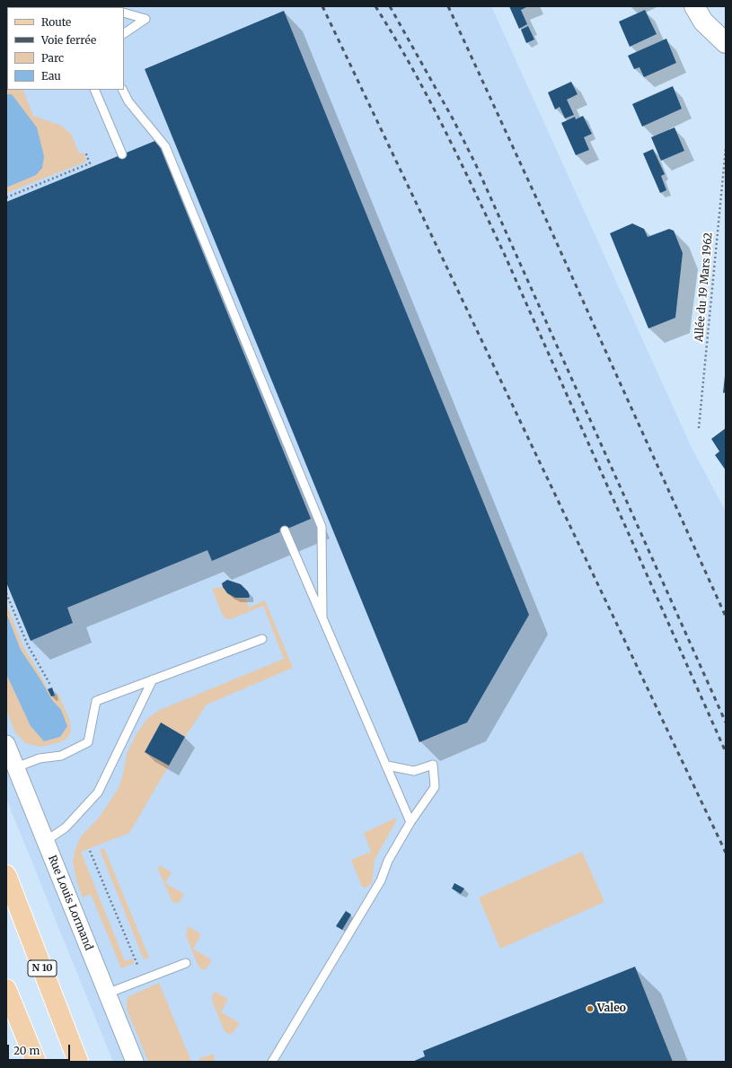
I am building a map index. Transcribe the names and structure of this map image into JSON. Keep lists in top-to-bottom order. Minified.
{"streets":{"main road":["N 10"],"street":["Rue Louis Lormand"],"path":["Allée du 19 Mars 1962"]},"places":["Valeo"],"legend":["Route","Voie ferrée","Parc","Eau"],"scale_bar":"20 m"}
